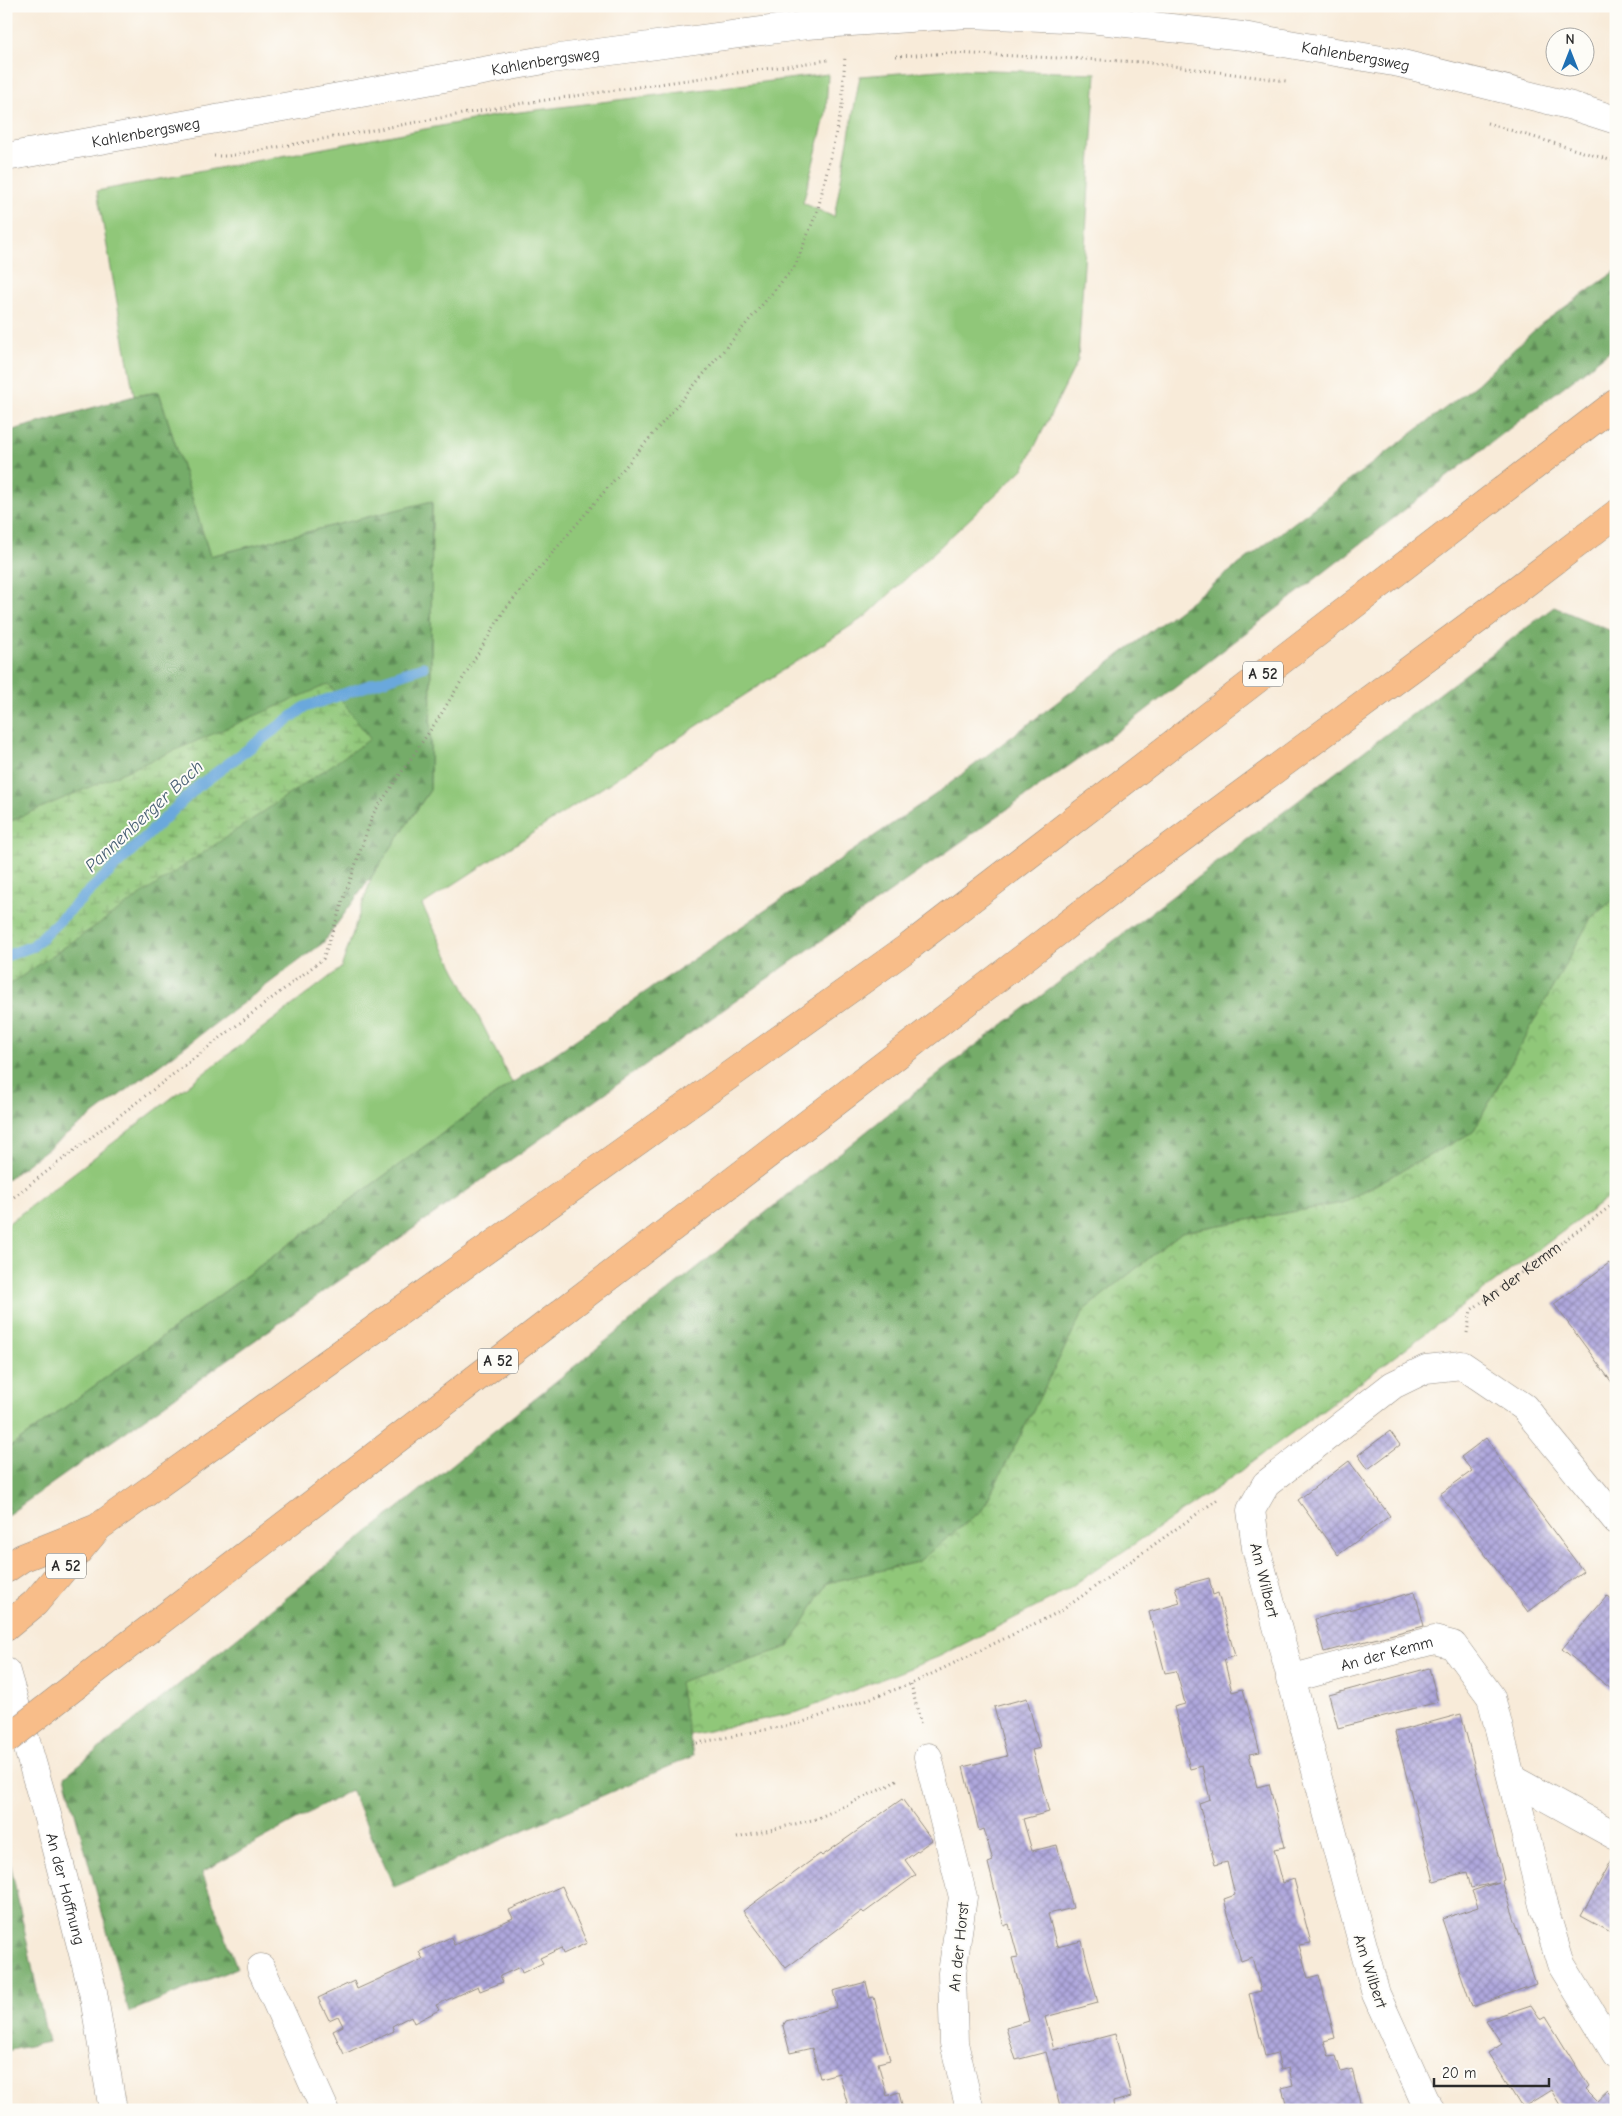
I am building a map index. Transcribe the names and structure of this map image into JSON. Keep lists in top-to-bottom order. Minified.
{"streets":{"highway":["A 52"],"street":["Kahlenbergsweg","An der Kemm","Am Wilbert","An der Hoffnung","An der Horst"]},"crossings":[["An der Kemm","Am Wilbert"]],"water":["Pannenberger Bach"],"scale_bar":"20 m","north":"top"}
